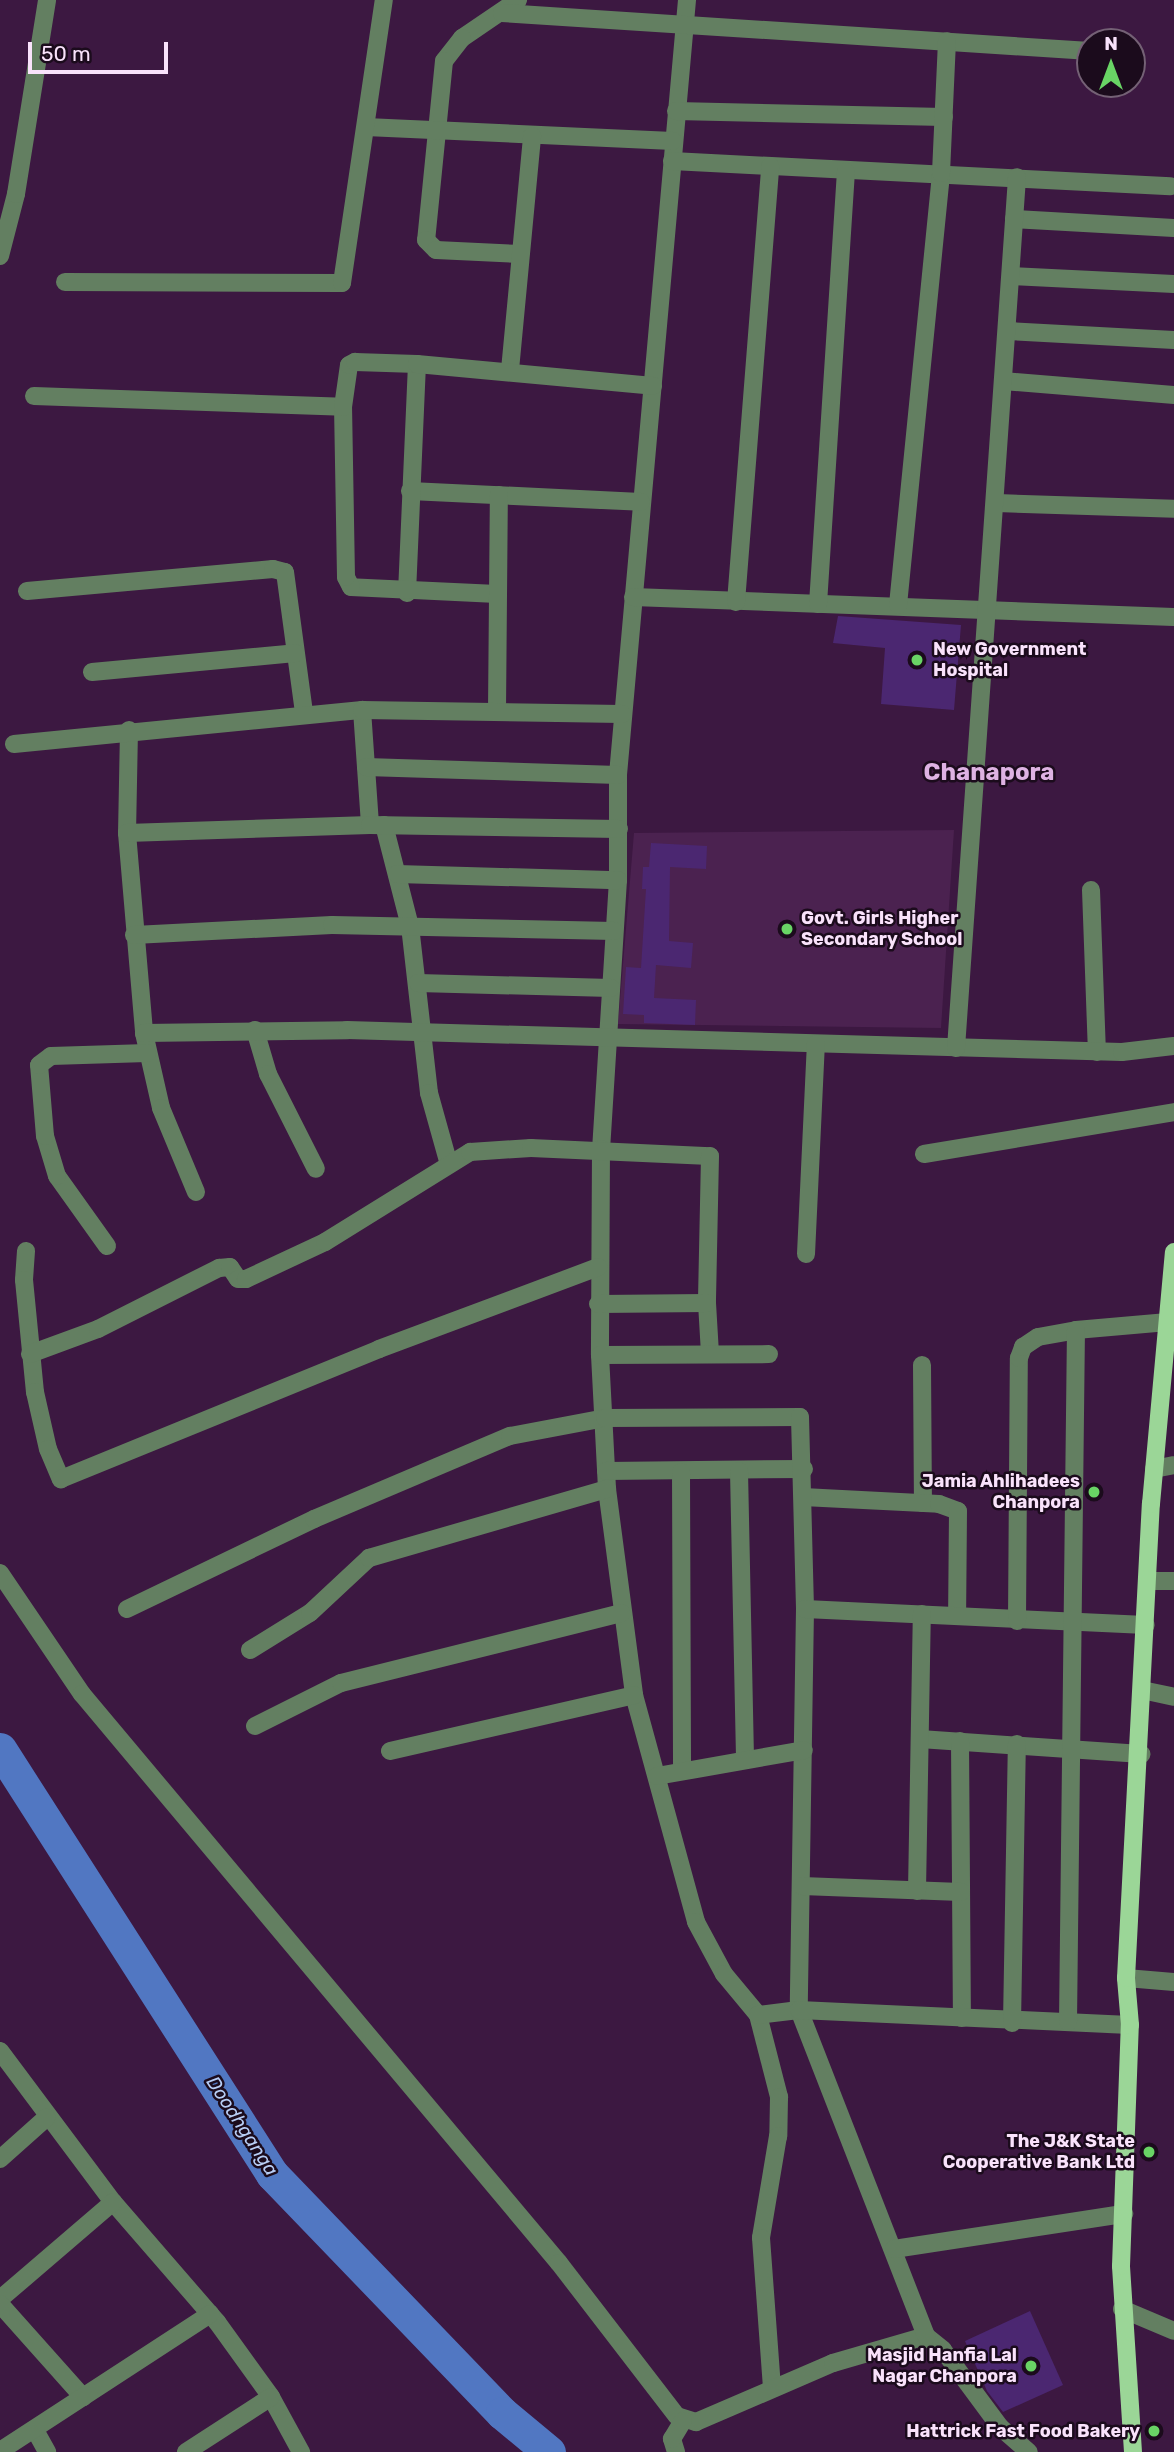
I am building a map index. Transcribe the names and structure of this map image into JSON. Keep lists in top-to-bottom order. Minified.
{"districts":["Chanapora"],"water":["Doodhganga"],"places":["New Government Hospital","Govt. Girls Higher Secondary School","Jamia Ahlihadees Chanpora","The J&K State Cooperative Bank Ltd","Masjid Hanfia Lal Nagar Chanpora","Hattrick Fast Food Bakery"],"scale_bar":"50 m","north":"top"}
